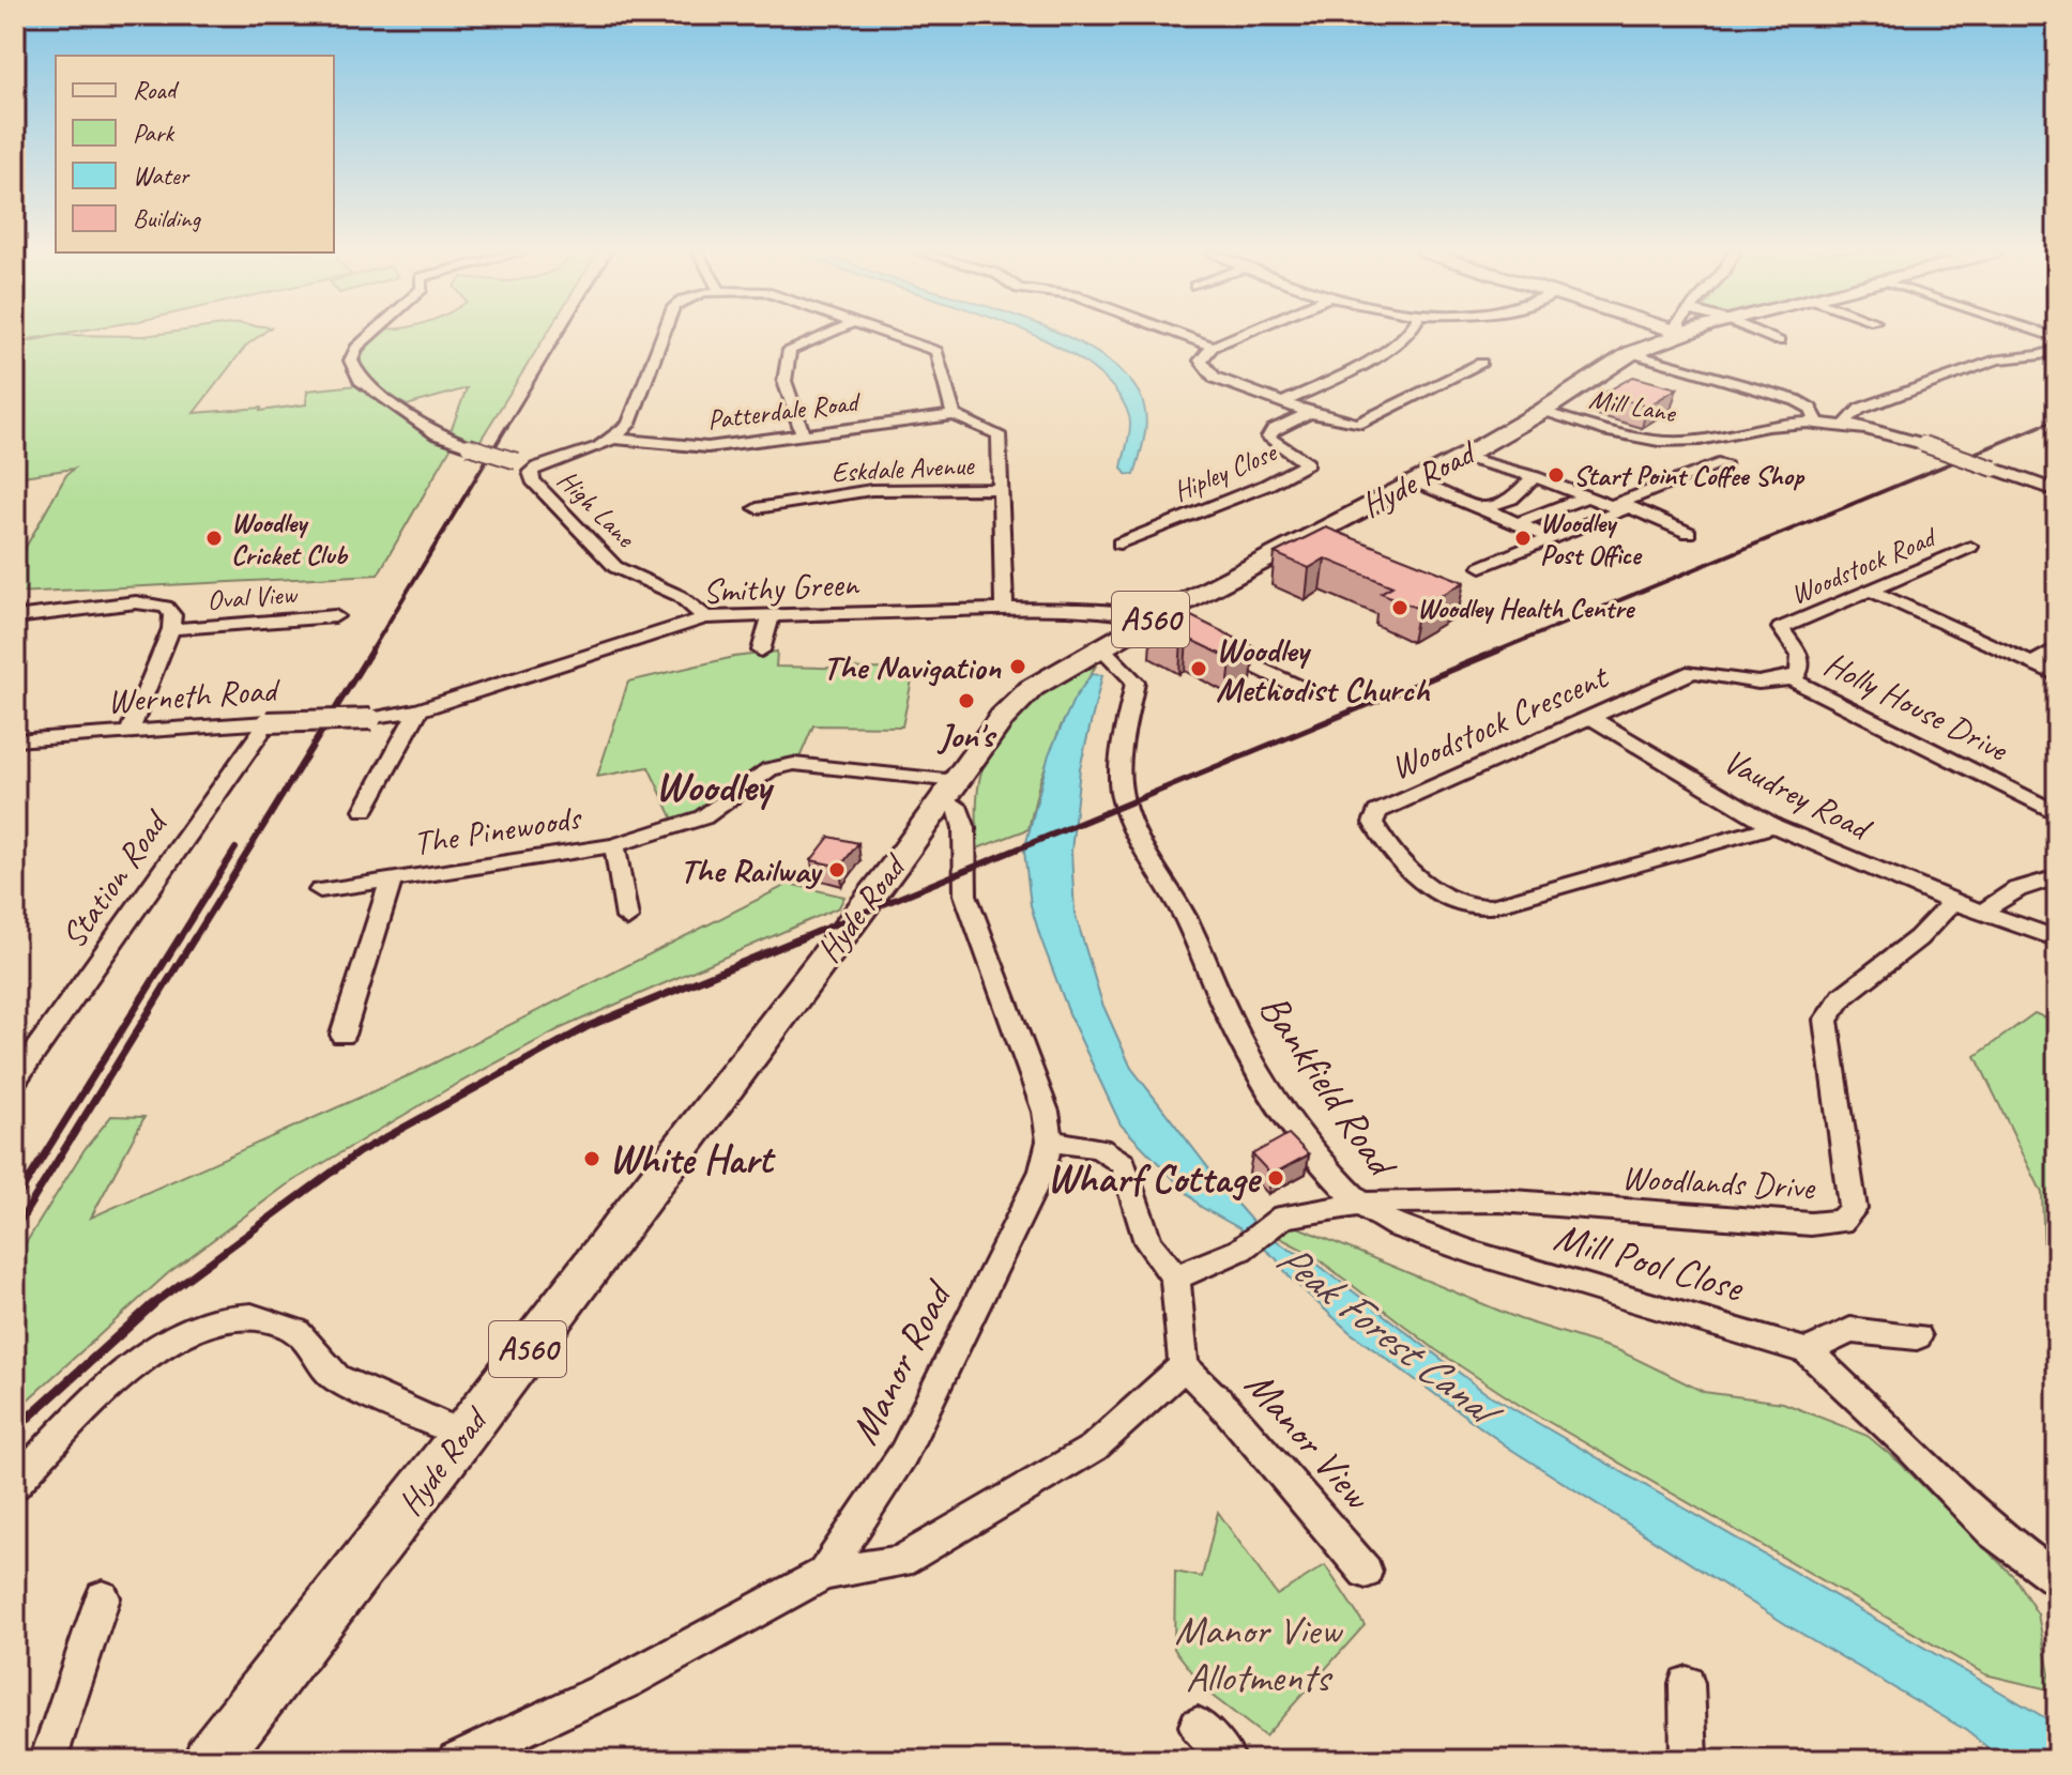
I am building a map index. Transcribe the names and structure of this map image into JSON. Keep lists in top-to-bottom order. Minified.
{"streets":{"main road":["Hyde Road","A560"],"street":["Mill Lane","Patterdale Road","Eskdale Avenue","Hipley Close","High Lane","Woodstock Road","Smithy Green","Oval View","Werneth Road","Holly House Drive","Woodstock Crescent","Vaudrey Road","The Pinewoods","Station Road","Bankfield Road","Woodlands Drive","Mill Pool Close","Manor Road","Manor View"]},"crossings":[["Mill Lane","Hyde Road"],["Hyde Road","Smithy Green"],["Hyde Road","The Pinewoods"],["Hyde Road","Bankfield Road"],["Hyde Road","Manor Road"],["High Lane","Smithy Green"],["Woodstock Road","Holly House Drive"],["Woodstock Road","Woodstock Crescent"],["Smithy Green","Werneth Road"],["Werneth Road","Station Road"],["Holly House Drive","Woodstock Crescent"],["Woodstock Crescent","Vaudrey Road"],["Vaudrey Road","Woodlands Drive"],["The Pinewoods","Manor Road"],["Bankfield Road","Woodlands Drive"],["Bankfield Road","Mill Pool Close"],["Woodlands Drive","Mill Pool Close"]],"districts":["Woodley"],"water":["Peak Forest Canal"],"parks":["Manor View Allotments"],"places":["Start Point Coffee Shop","Woodley Cricket Club","Woodley Post Office","Woodley Health Centre","The Navigation","Woodley Methodist Church","Jon's","The Railway","White Hart","Wharf Cottage"],"legend":["Road","Park","Water","Building"]}
